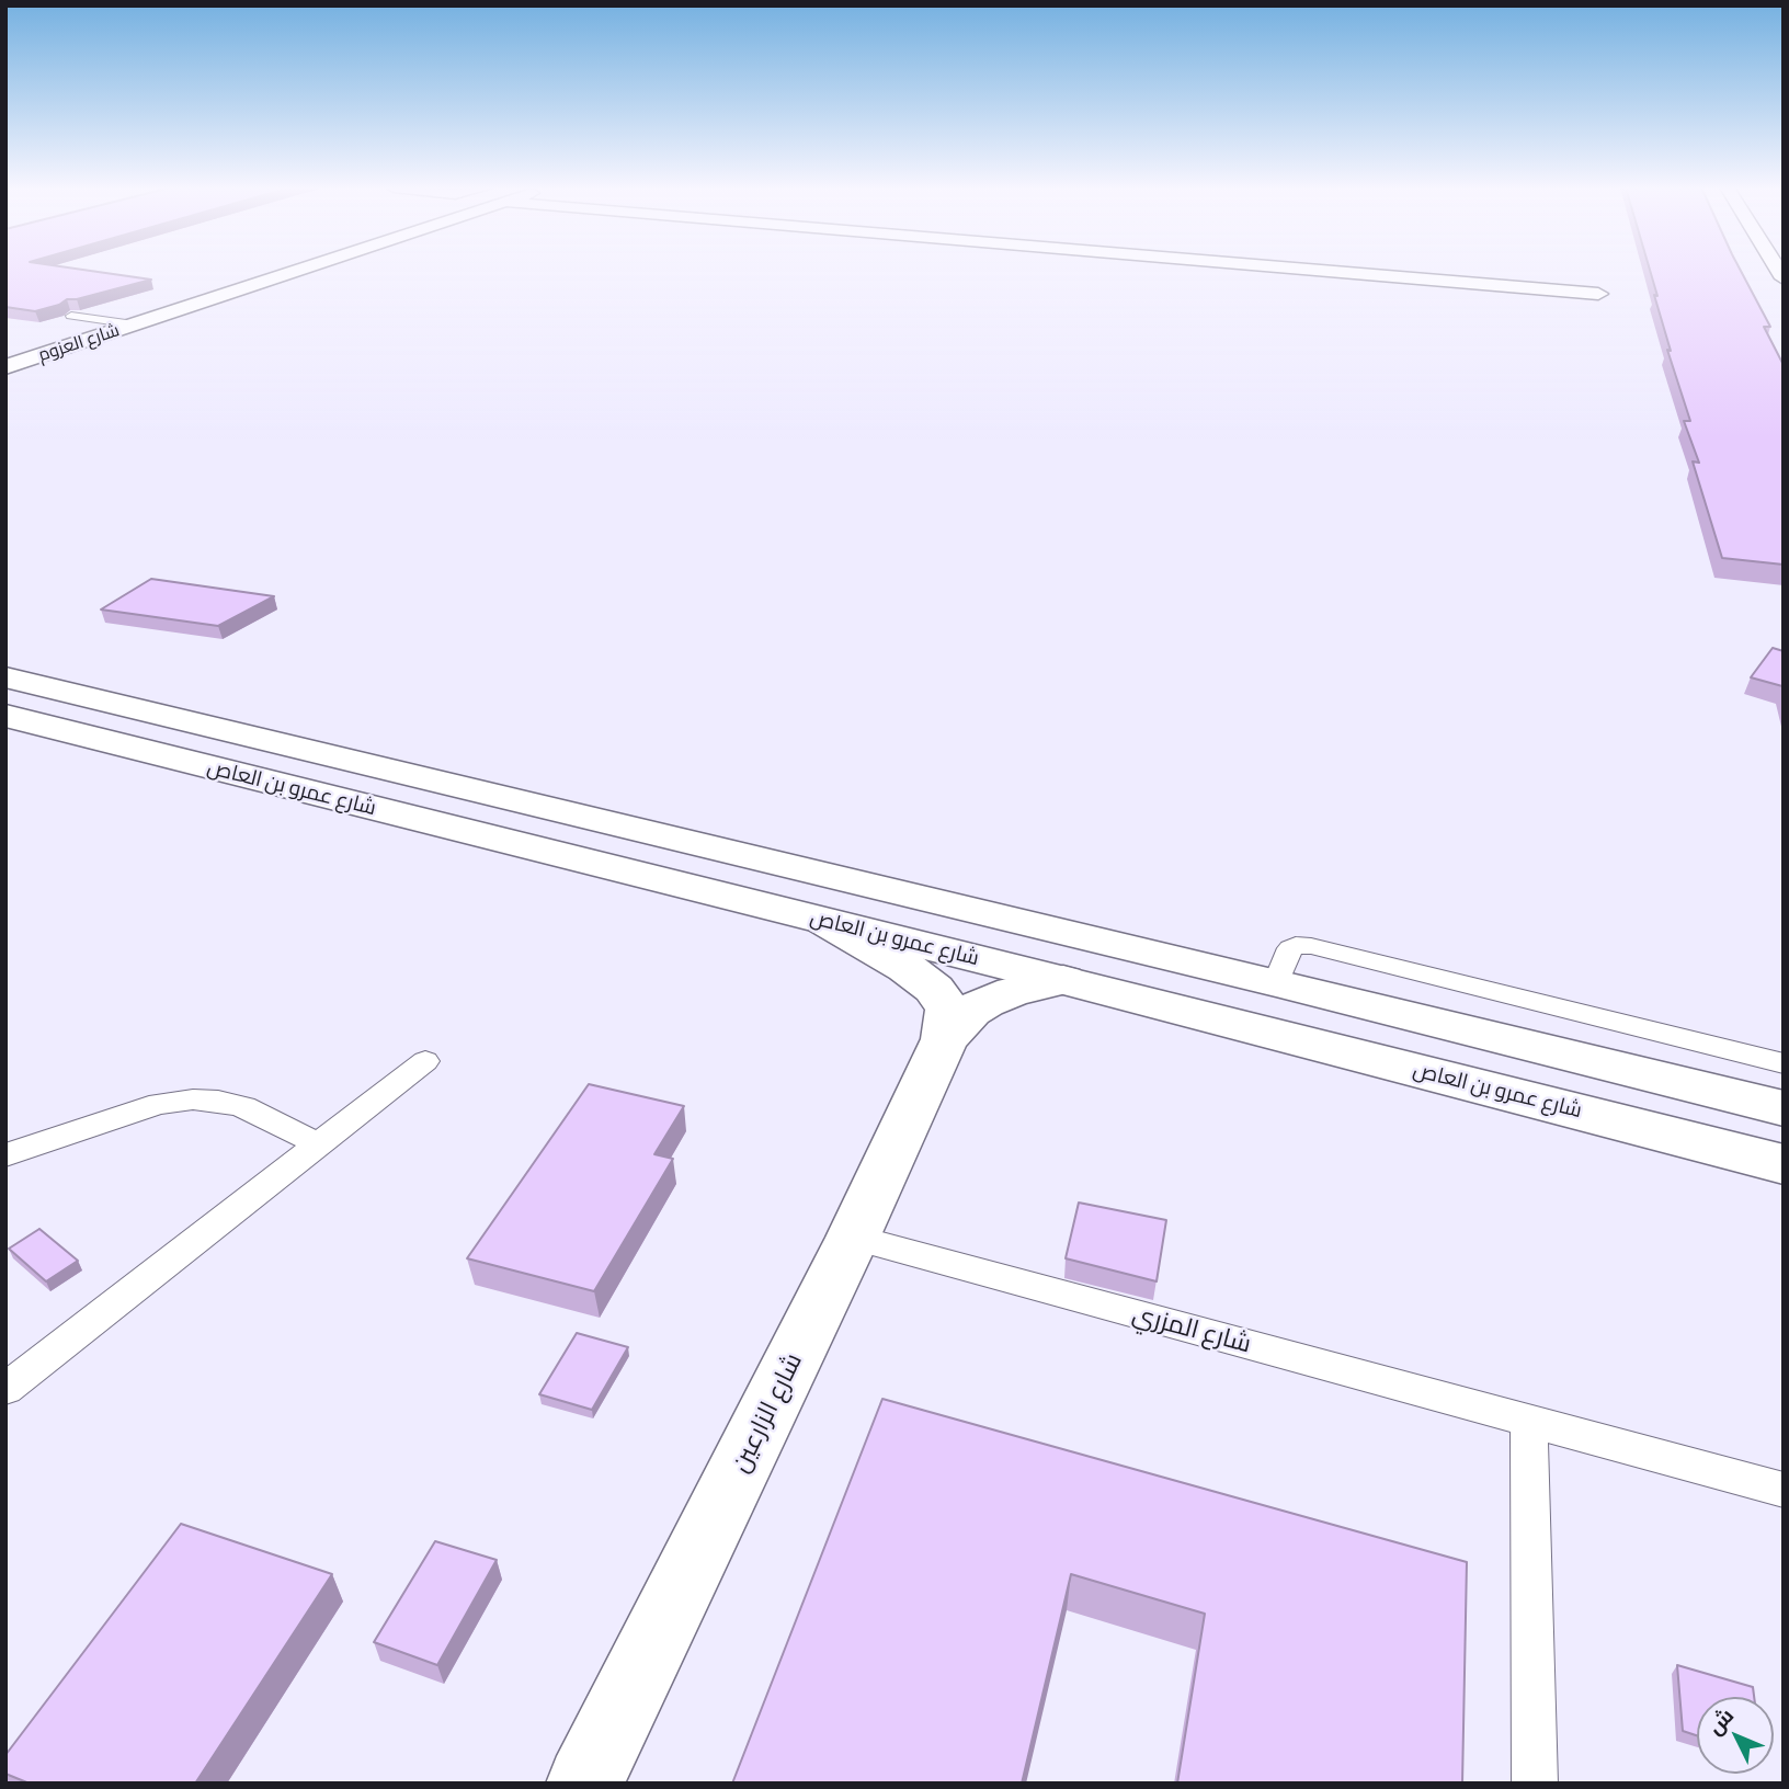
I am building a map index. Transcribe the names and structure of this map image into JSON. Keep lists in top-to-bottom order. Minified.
{"streets":{"street":["شارع العزوم","شارع عمرو بن العاص","شارع الزارعين"],"lane":["شارع المزري"]},"crossings":[["شارع عمرو بن العاص","شارع الزارعين"],["شارع المزري","شارع الزارعين"]],"north":"top left"}
